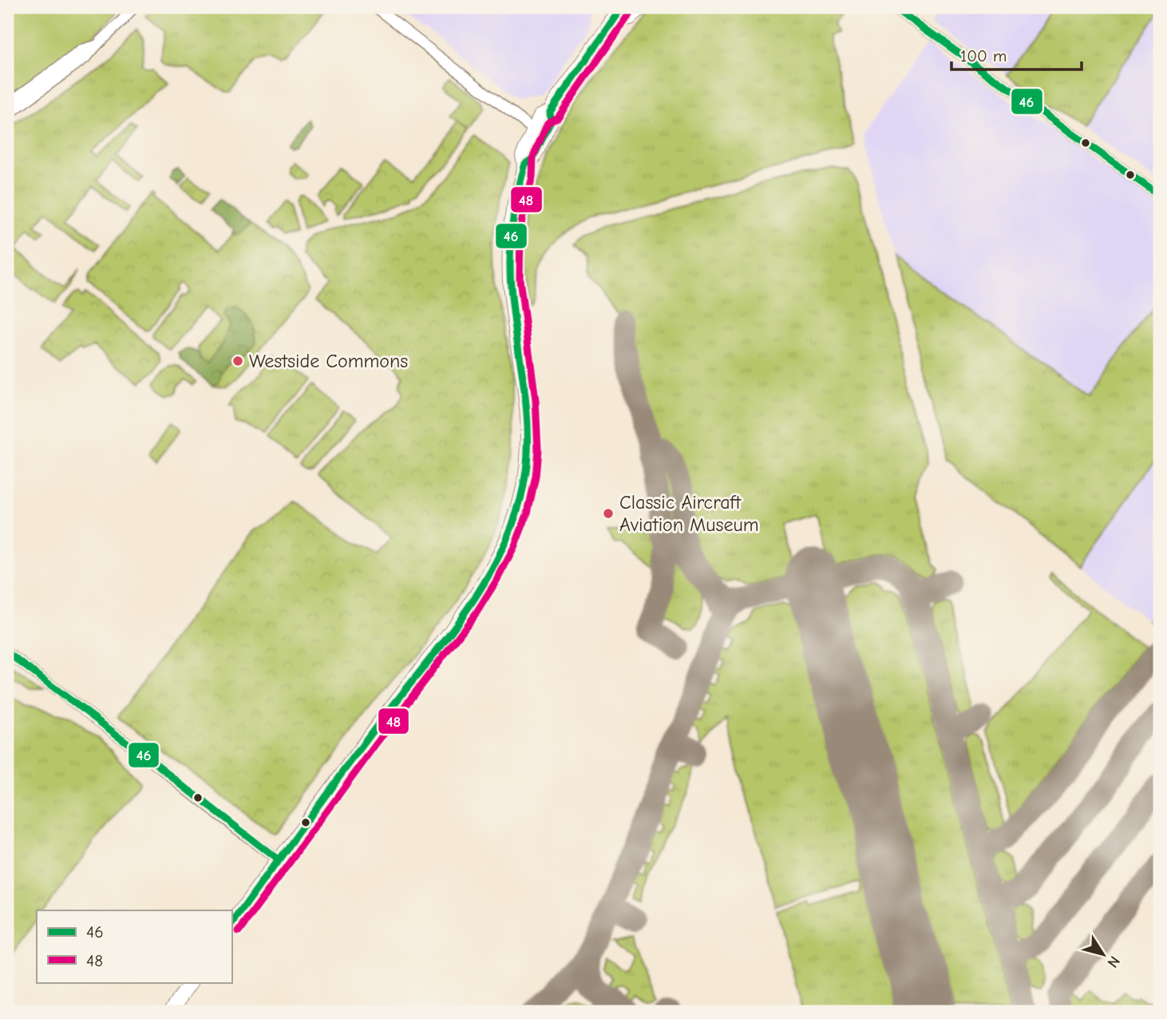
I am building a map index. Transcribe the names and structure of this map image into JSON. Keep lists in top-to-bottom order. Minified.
{"places":["Westside Commons","Classic Aircraft Aviation Museum"],"lines":["transit line 46","transit line 48"],"legend":["46","48"],"scale_bar":"100 m","north":"bottom right"}
